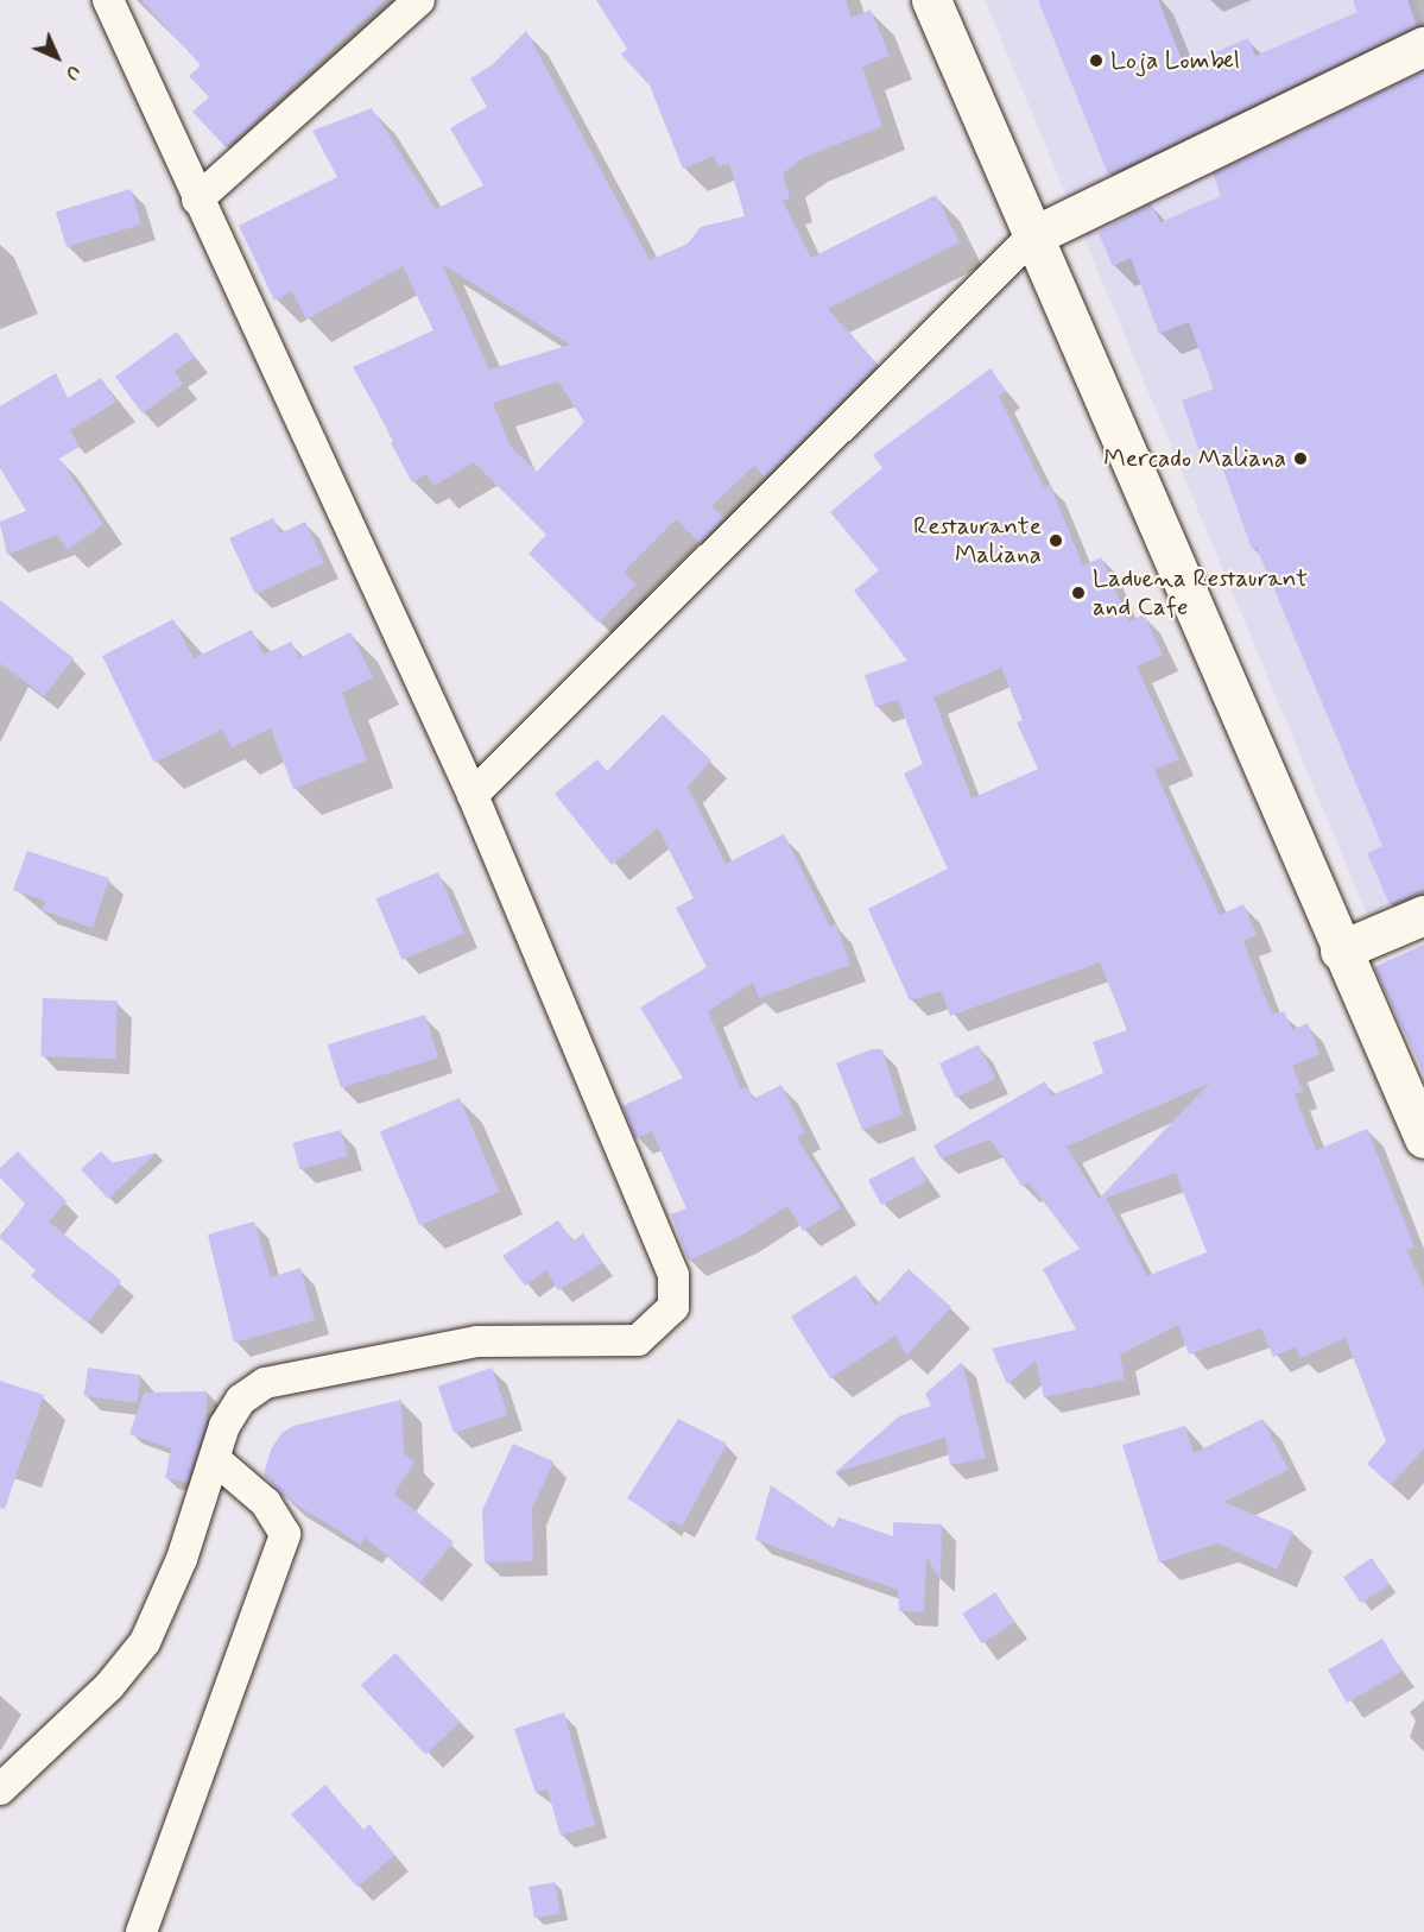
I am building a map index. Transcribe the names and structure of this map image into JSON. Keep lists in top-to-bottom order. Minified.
{"places":["Loja Lombel","Mercado Maliana","Restaurante Maliana","Laduena Restaurant and Cafe"],"north":"bottom right"}
